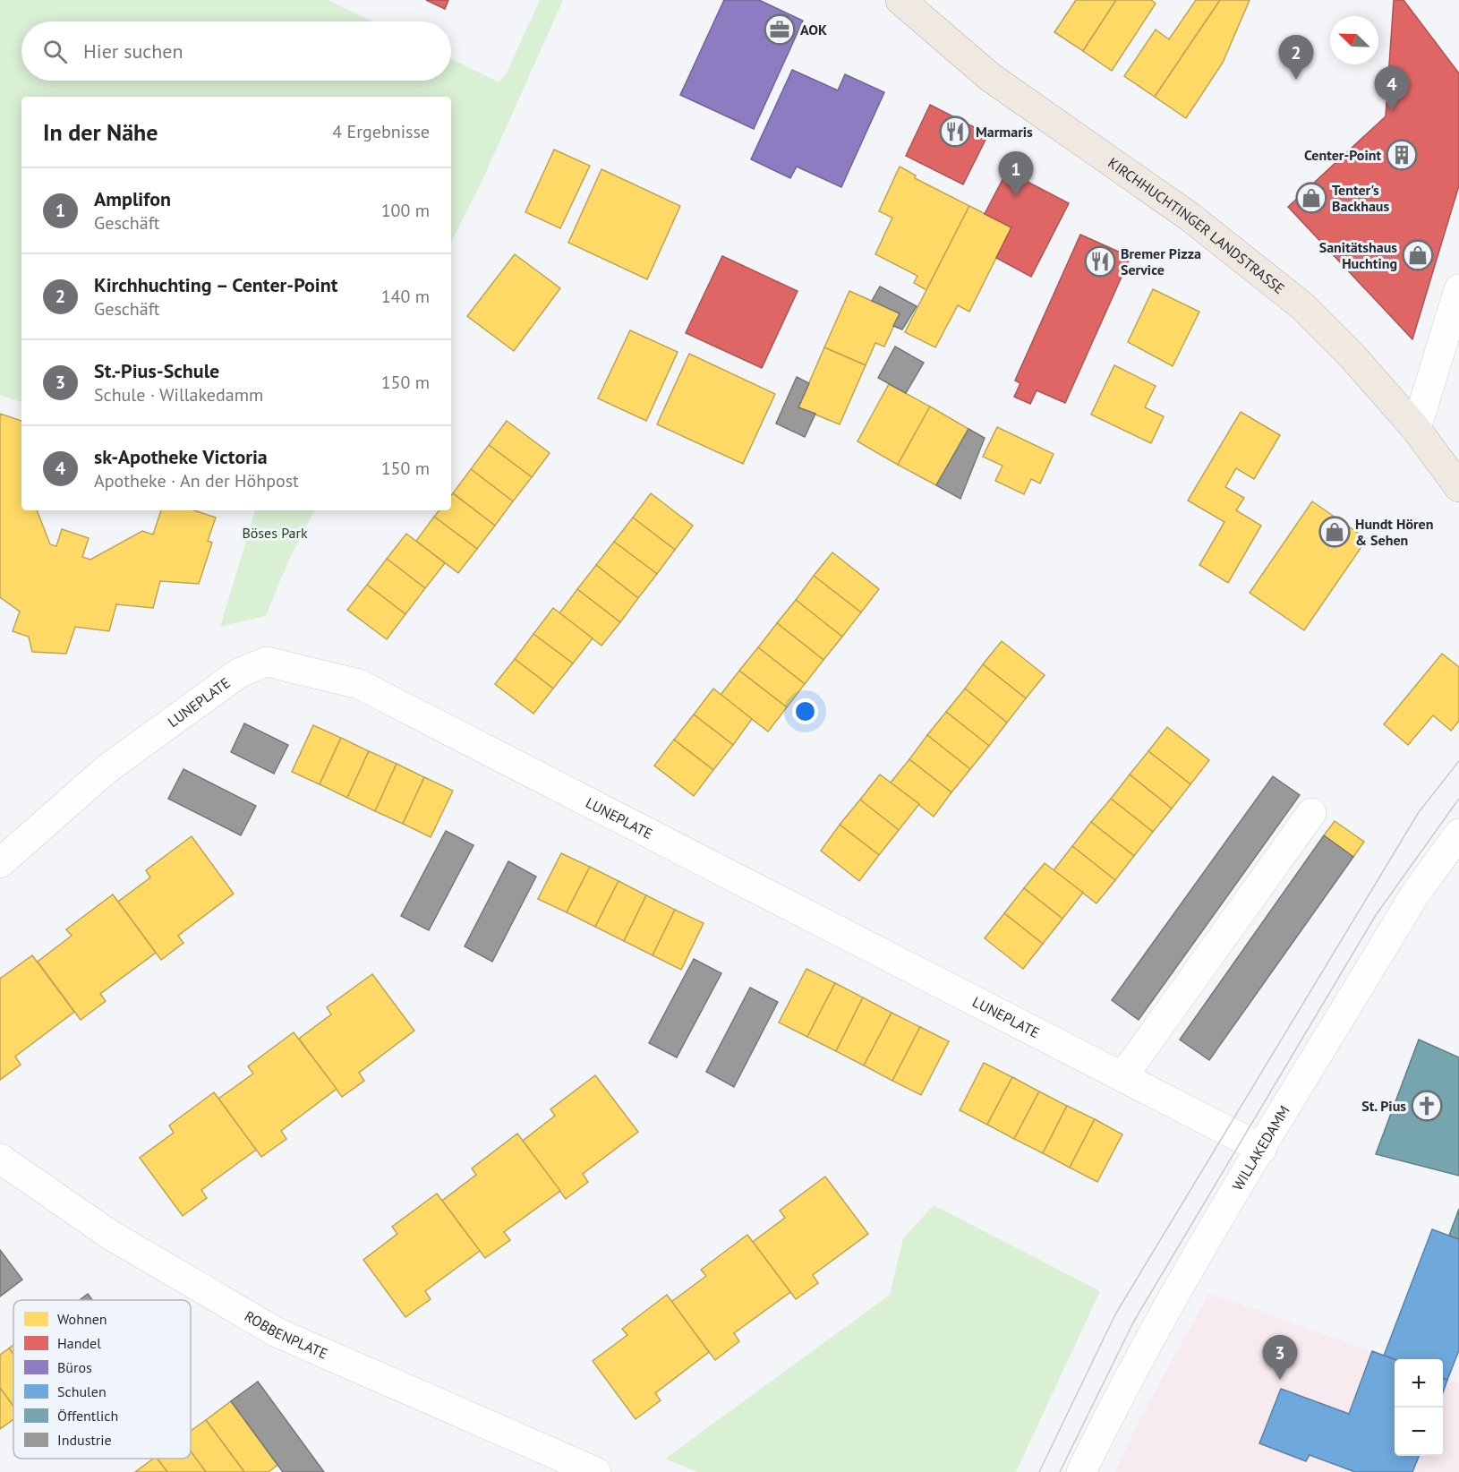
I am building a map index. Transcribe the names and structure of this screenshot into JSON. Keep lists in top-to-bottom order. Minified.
{"streets":{"main road":["KIRCHHUCHTINGER LANDSTRASSE"],"street":["LUNEPLATE","WILLAKEDAMM","ROBBENPLATE"]},"crossings":[["LUNEPLATE","WILLAKEDAMM"]],"parks":["Böses Park"],"places":{"office":["AOK"],"restaurant":["Marmaris","Bremer Pizza Service"],"building":["Center-Point"],"shop":["Tenter's Backhaus","Sanitätshaus Huchting","Hundt Hören & Sehen"],"church":["St. Pius"]},"legend":["Wohnen","Handel","Büros","Schulen","Öffentlich","Industrie"],"north":"top left","page":{"search":"Hier suchen","pins":["2","4","1","3"],"heading":["In der Nähe","4 Ergebnisse"],"list":[{"mark":"1","name":"Amplifon","note":"Geschäft","value":"100 m"},{"mark":"2","name":"Kirchhuchting – Center-Point","note":"Geschäft","value":"140 m"},{"mark":"3","name":"St.-Pius-Schule","note":"Schule · Willakedamm","value":"150 m"},{"mark":"4","name":"sk-Apotheke Victoria","note":"Apotheke · An der Höhpost","value":"150 m"}],"map_buttons":["+","−"]}}
